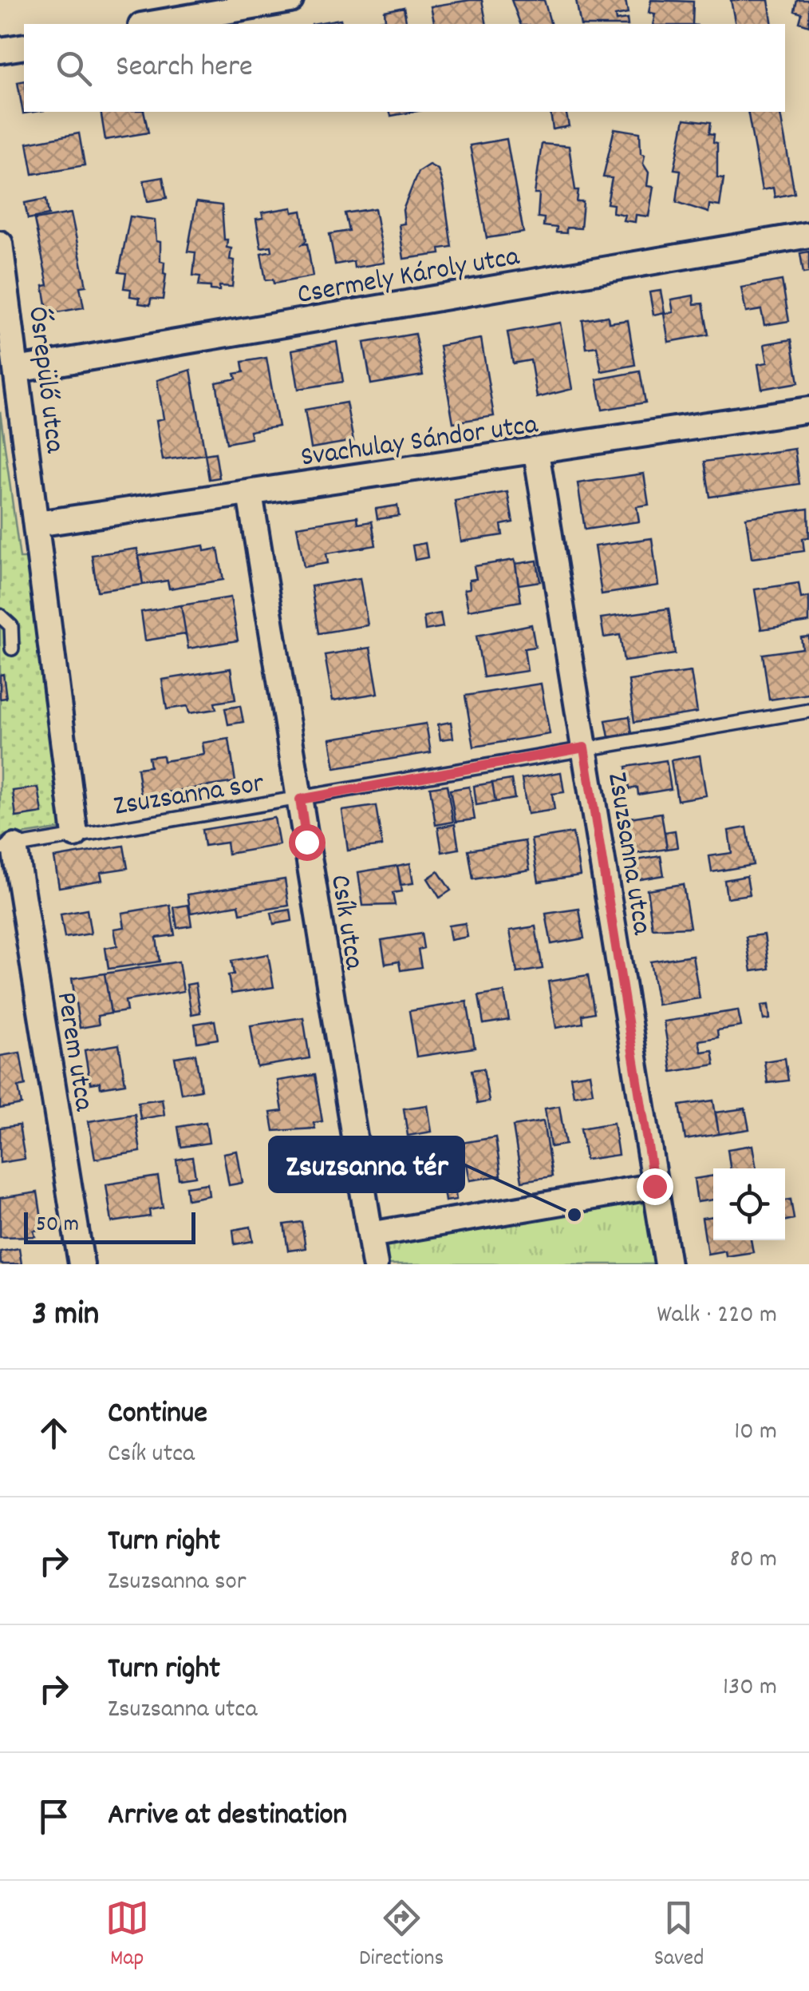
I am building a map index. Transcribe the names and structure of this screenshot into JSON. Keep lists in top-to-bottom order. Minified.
{"streets":{"street":["Csermely Károly utca","Ősrepülő utca","Svachulay Sándor utca","Zsuzsanna utca","Csík utca","Perem utca"],"lane":["Zsuzsanna sor"]},"crossings":[["Csermely Károly utca","Ősrepülő utca"],["Ősrepülő utca","Svachulay Sándor utca"],["Ősrepülő utca","Zsuzsanna sor"],["Svachulay Sándor utca","Zsuzsanna utca"],["Svachulay Sándor utca","Csík utca"],["Zsuzsanna sor","Zsuzsanna utca"],["Zsuzsanna sor","Csík utca"],["Zsuzsanna sor","Perem utca"]],"places":["Zsuzsanna tér"],"scale_bar":"50 m","page":{"search":"Search here","scale":"50 m","heading":["3 min","Walk · 220 m"],"list":[["Continue","Csík utca","10 m"],["Turn right","Zsuzsanna sor","80 m"],["Turn right","Zsuzsanna utca","130 m"],"Arrive at destination"],"nav":["Map","Directions","Saved"]}}
